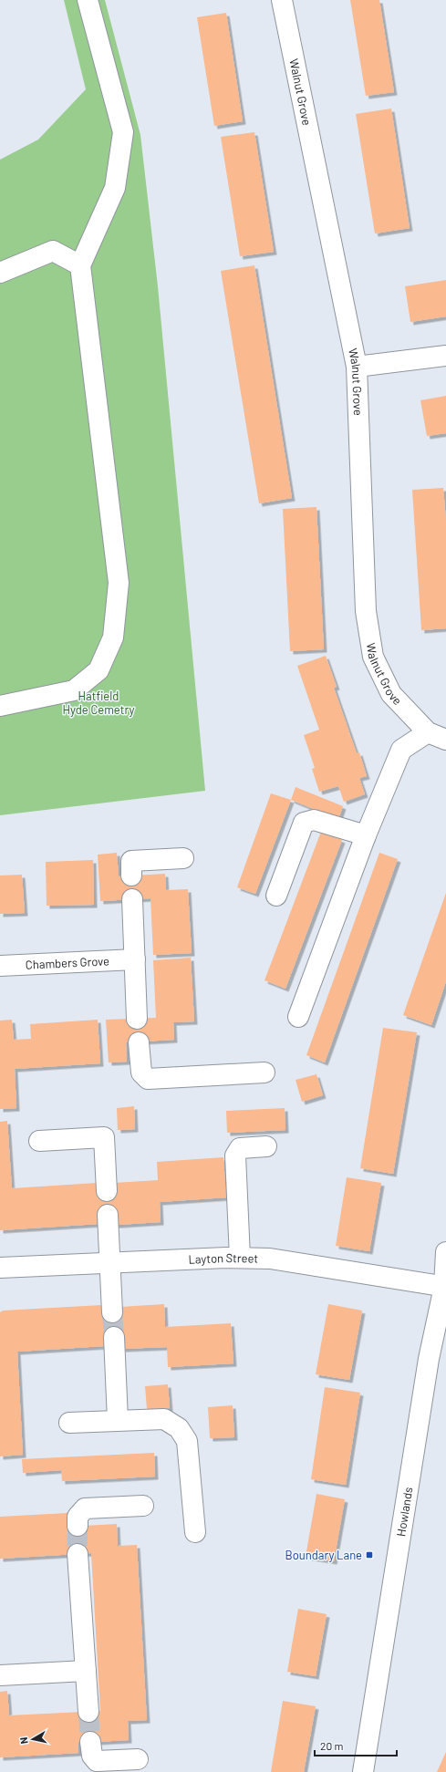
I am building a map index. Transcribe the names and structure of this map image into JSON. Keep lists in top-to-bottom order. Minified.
{"streets":{"street":["Walnut Grove","Chambers Grove","Layton Street","Howlands"]},"crossings":[["Layton Street","Howlands"]],"parks":["Hatfield Hyde Cemetry"],"places":{"transit":["Boundary Lane"]},"scale_bar":"20 m","north":"left"}
